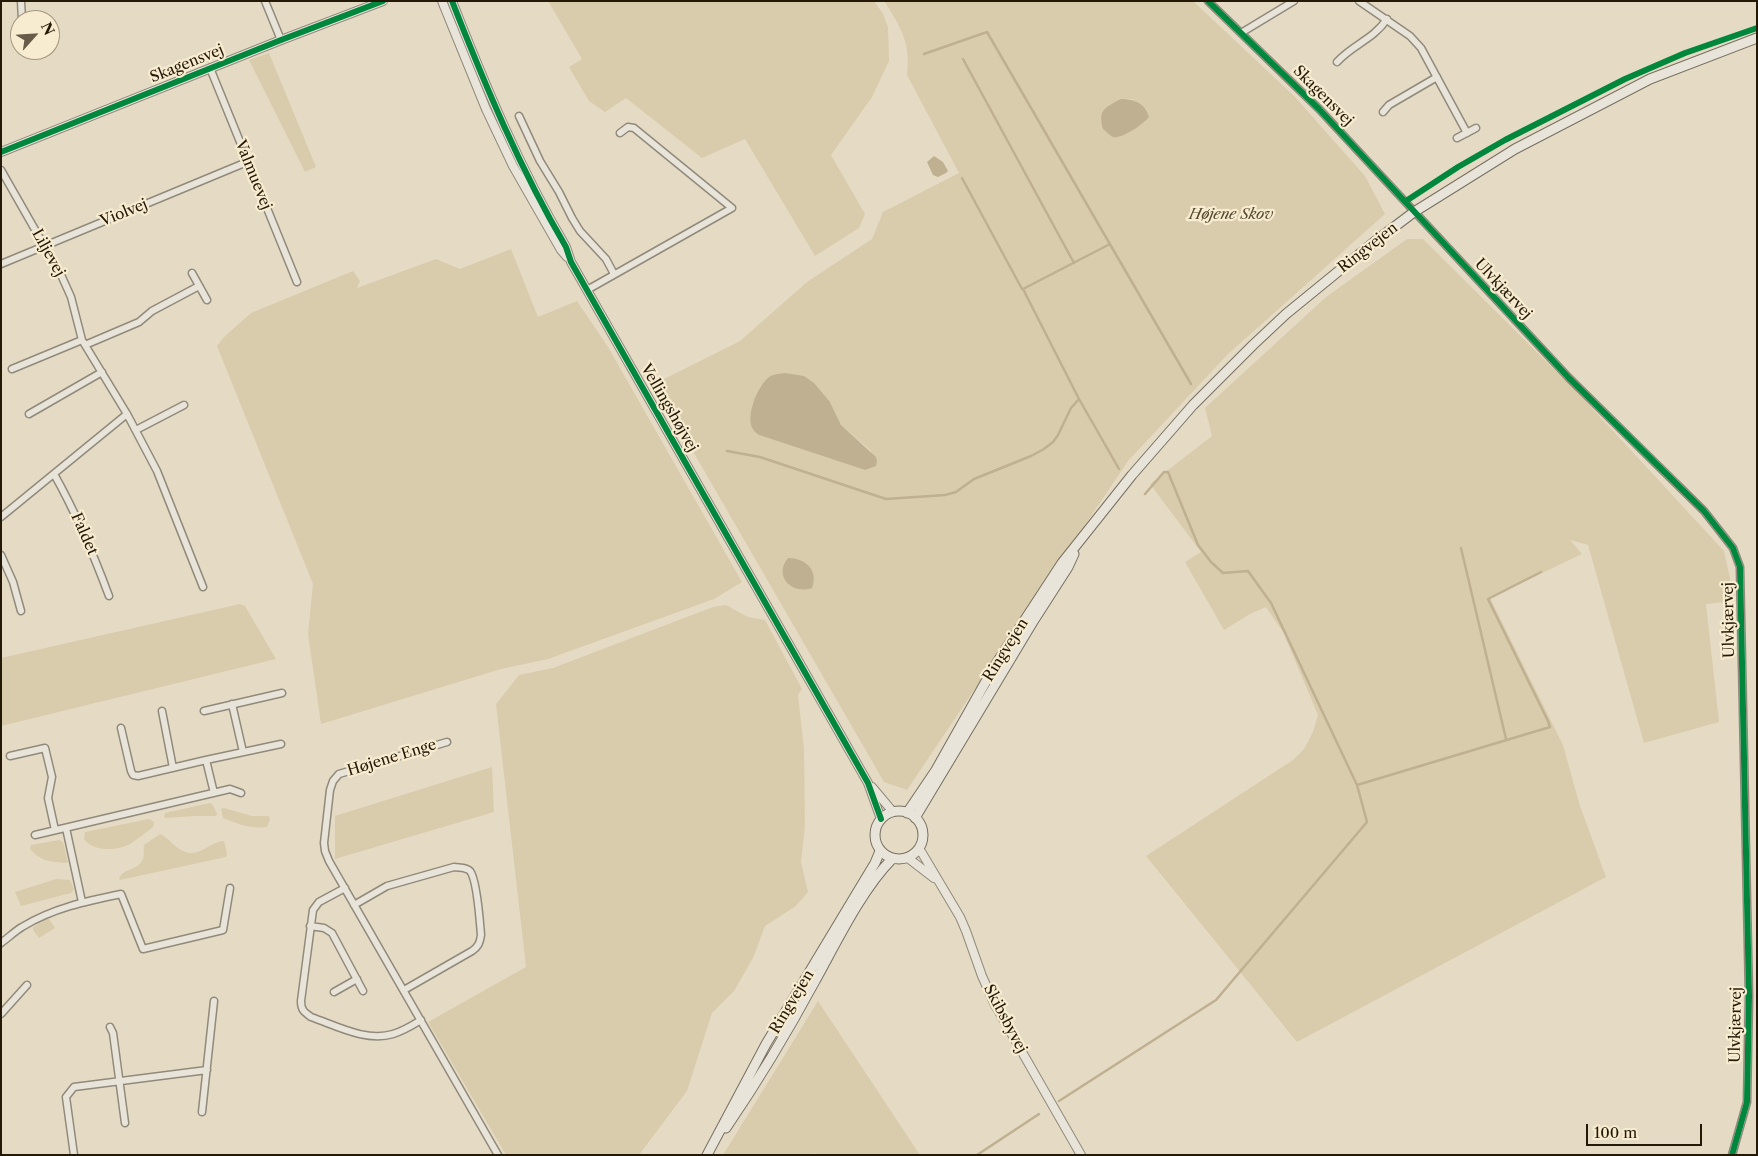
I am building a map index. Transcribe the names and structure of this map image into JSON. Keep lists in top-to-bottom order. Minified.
{"streets":{"main road":["Ringvejen"],"street":["Skagensvej","Valmuevej","Violvej","Liljevej","Ulvkjærvej","Vellingshøjvej","Faldet","Højene Enge","Skibsbyvej"]},"crossings":[["Skagensvej","Valmuevej"],["Skagensvej","Ringvejen"],["Skagensvej","Ulvkjærvej"],["Valmuevej","Violvej"],["Violvej","Liljevej"],["Ringvejen","Ulvkjærvej"],["Ringvejen","Vellingshøjvej"],["Ringvejen","Skibsbyvej"],["Vellingshøjvej","Skibsbyvej"]],"parks":["Højene Skov"],"scale_bar":"100 m","north":"top right"}
